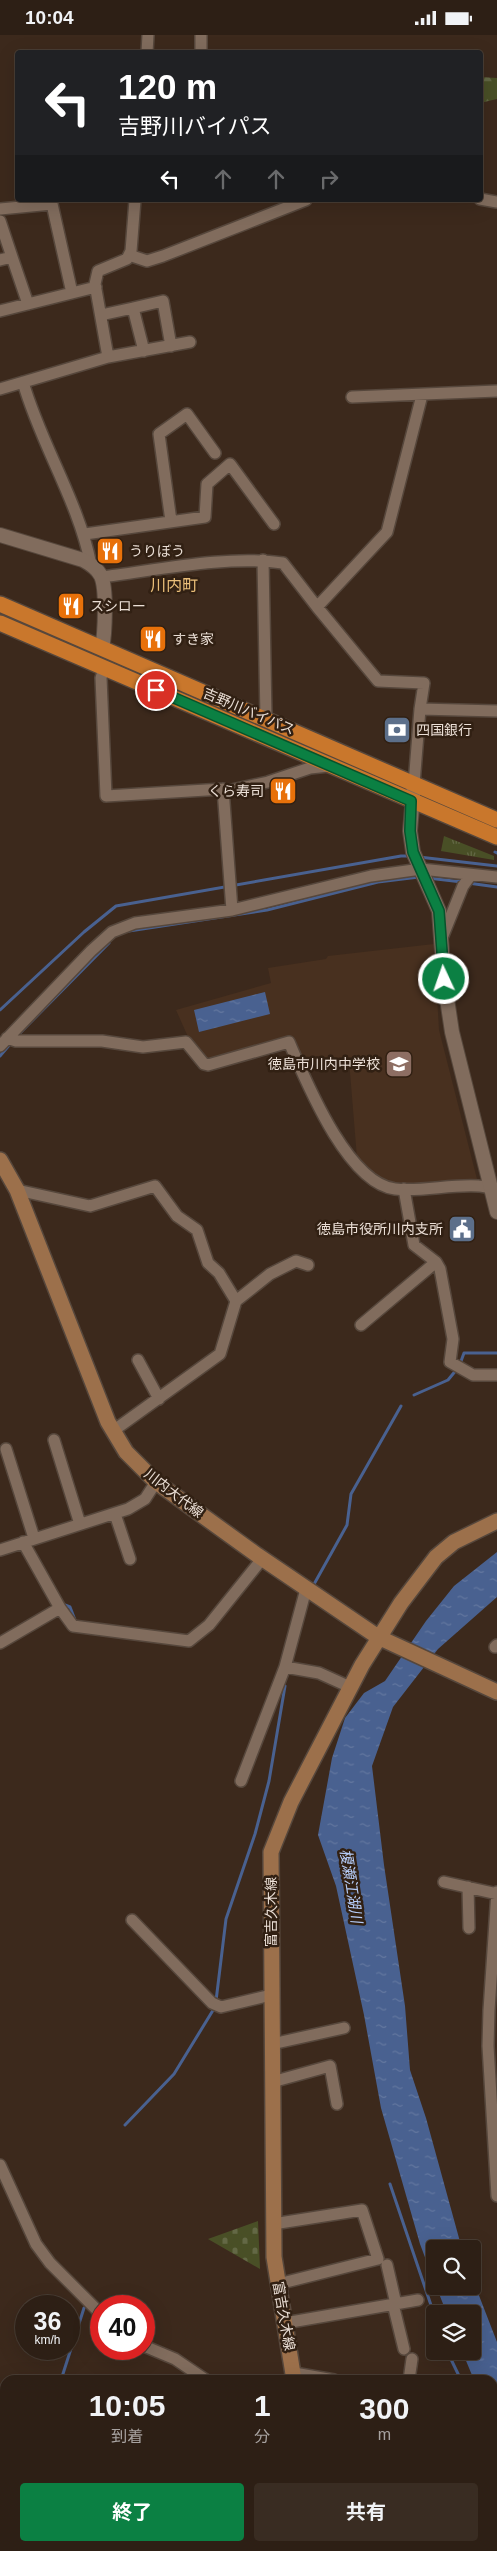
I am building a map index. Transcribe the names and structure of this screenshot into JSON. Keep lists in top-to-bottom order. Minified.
{"streets":{"highway":["吉野川バイパス"],"main road":["川内大代線","富吉久木線"]},"crossings":[["川内大代線","富吉久木線"]],"districts":["川内町"],"water":["榎瀬江湖川"],"places":{"restaurant":["うりぼう","スシロー","すき家","くら寿司"],"bank":["四国銀行"],"school or university":["徳島市川内中学校"],"public building":["徳島市役所川内支所"]},"page":{"status":"10:04","turn":["120 m","吉野川バイパス"],"speed":"36 km/h","limit":"40","eta":["10:05","到着","1","分","300","m"],"buttons":["終了","共有"]}}
